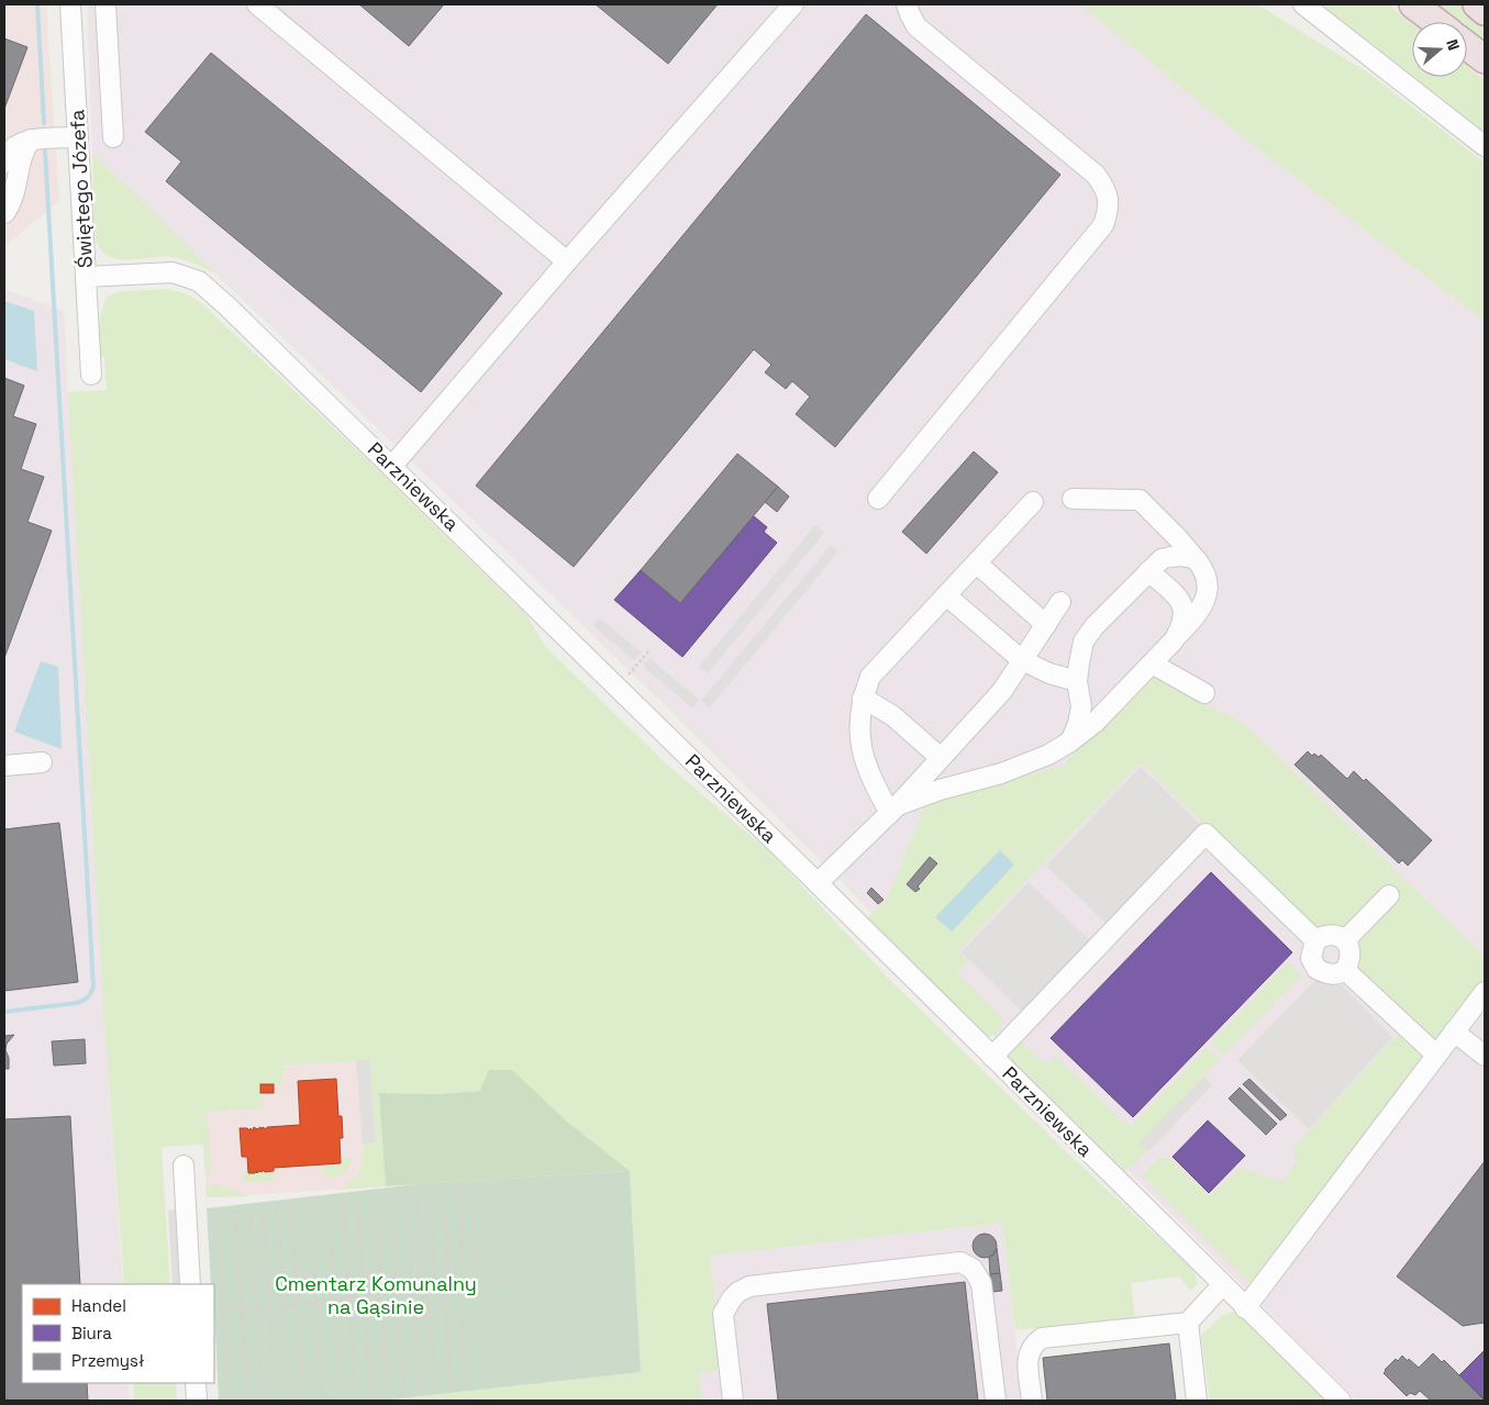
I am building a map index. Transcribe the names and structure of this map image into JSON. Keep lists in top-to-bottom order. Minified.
{"streets":{"street":["Świętego Józefa","Parzniewska"]},"crossings":[["Świętego Józefa","Parzniewska"]],"parks":["Cmentarz Komunalny na Gąsinie"],"legend":["Handel","Biura","Przemysł"],"north":"right"}
